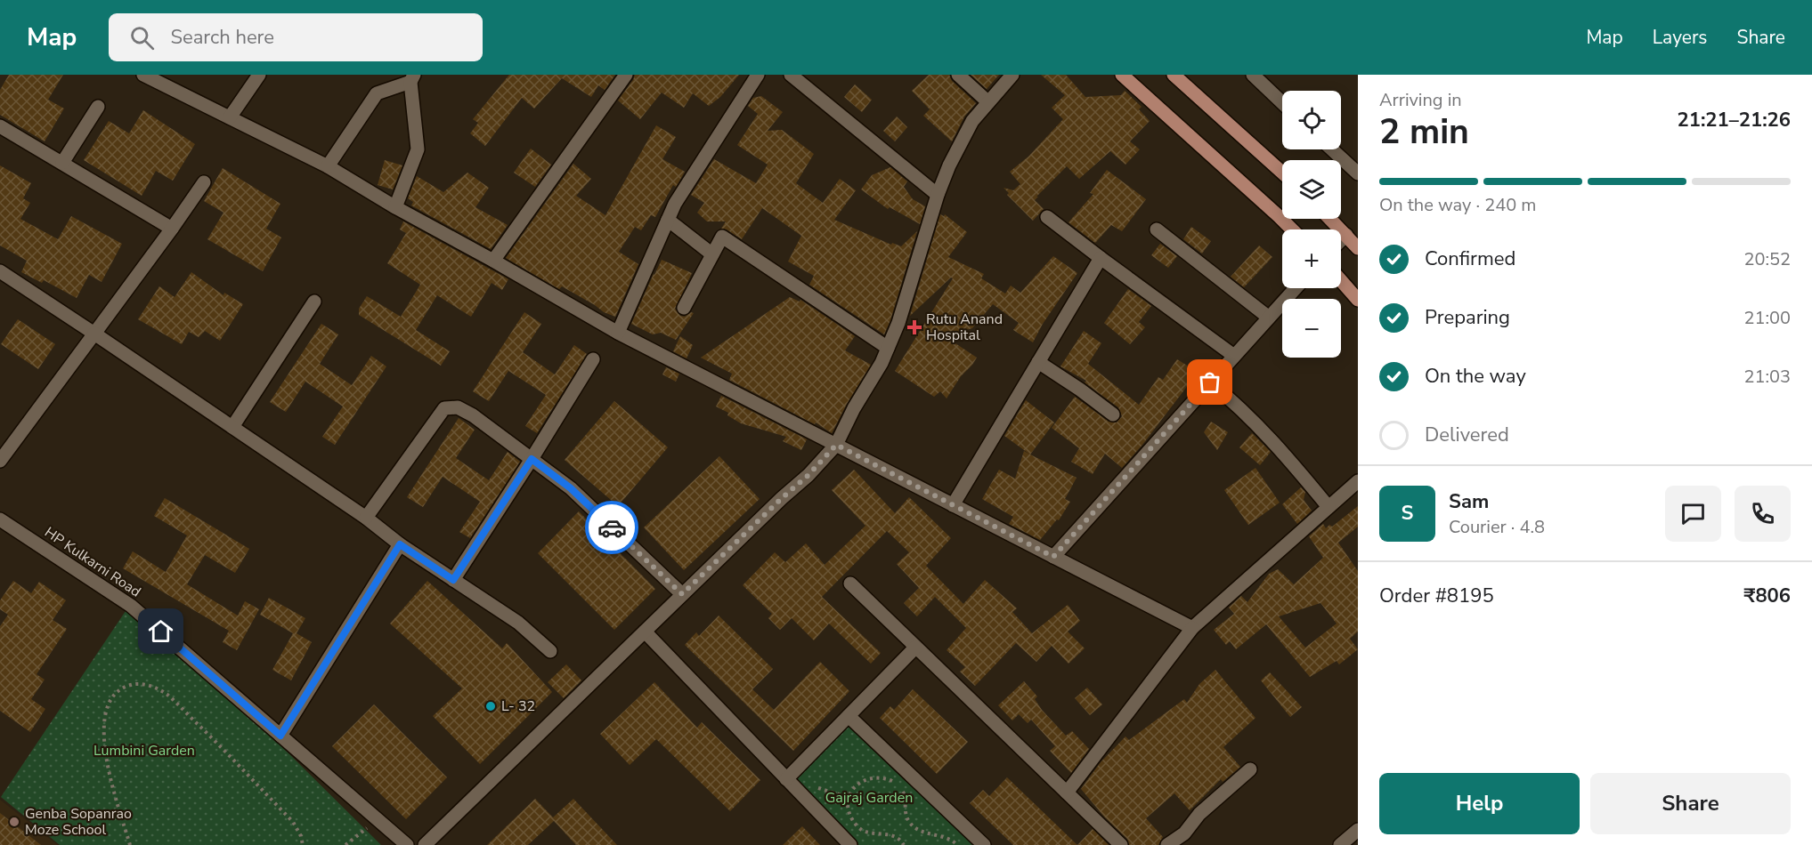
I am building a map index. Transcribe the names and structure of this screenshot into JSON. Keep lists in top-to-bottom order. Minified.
{"streets":{"street":["HP Kulkarni Road"]},"parks":["Lumbini Garden","Gajraj Garden"],"places":{"health":["Rutu Anand Hospital"],"other":["L- 32","Genba Sopanrao Moze School"]},"page":{"header":"Map","search":"Search here","nav":["Map","Layers","Share"],"heading":["2 min","Arriving in","21:21–21:26"],"panel":["Sam","Courier · 4.8","Order #8195","₹806"],"map_buttons":["+","−"],"bar":"On the way · 240 m","list":[["Confirmed","20:52"],["Preparing","21:00"],["On the way","21:03"],"Delivered"],"round":"S","buttons":["Help","Share"]}}
